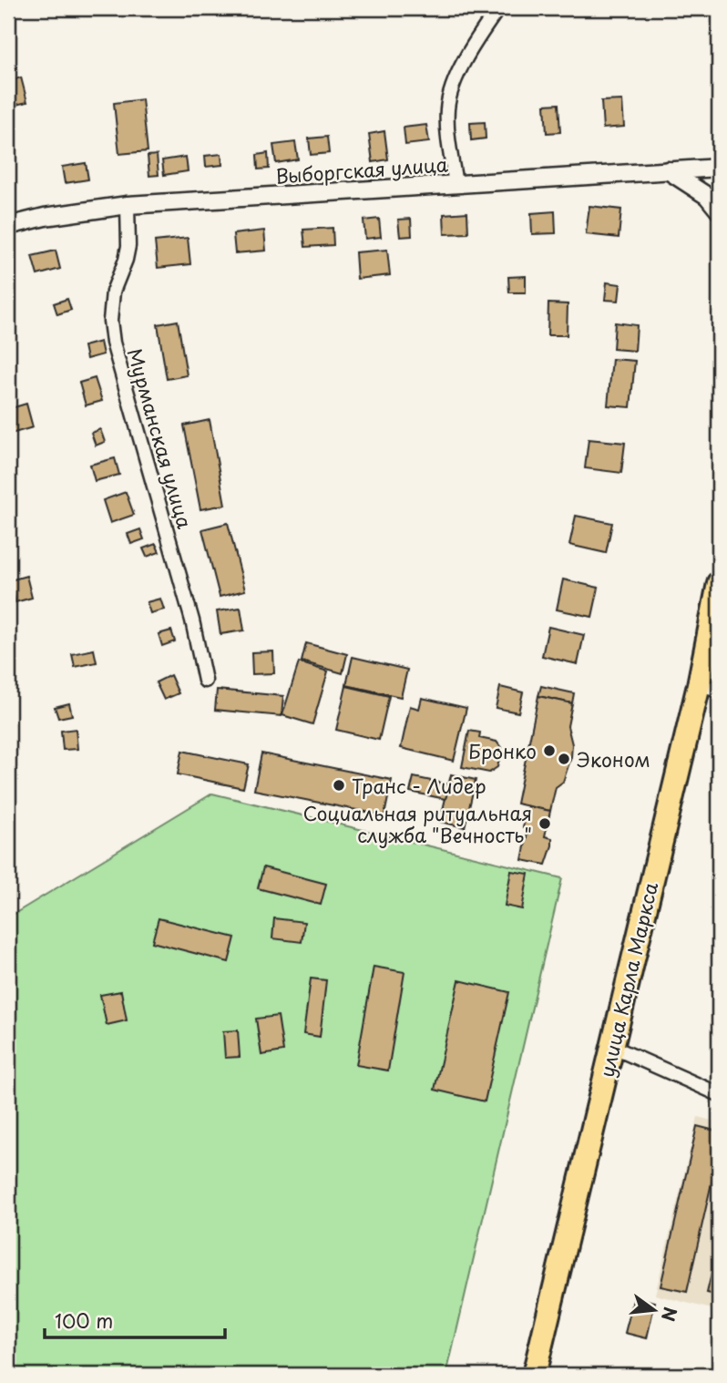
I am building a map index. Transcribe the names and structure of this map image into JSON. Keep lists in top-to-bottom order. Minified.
{"streets":{"highway":["улица Карла Маркса"],"street":["Выборгская улица","Мурманская улица"]},"crossings":[["Выборгская улица","Мурманская улица"]],"places":["Бронко","Эконом","Транс - Лидер","Социальная ритуальная служба \"Вечность\""],"scale_bar":"100 m","north":"right"}
